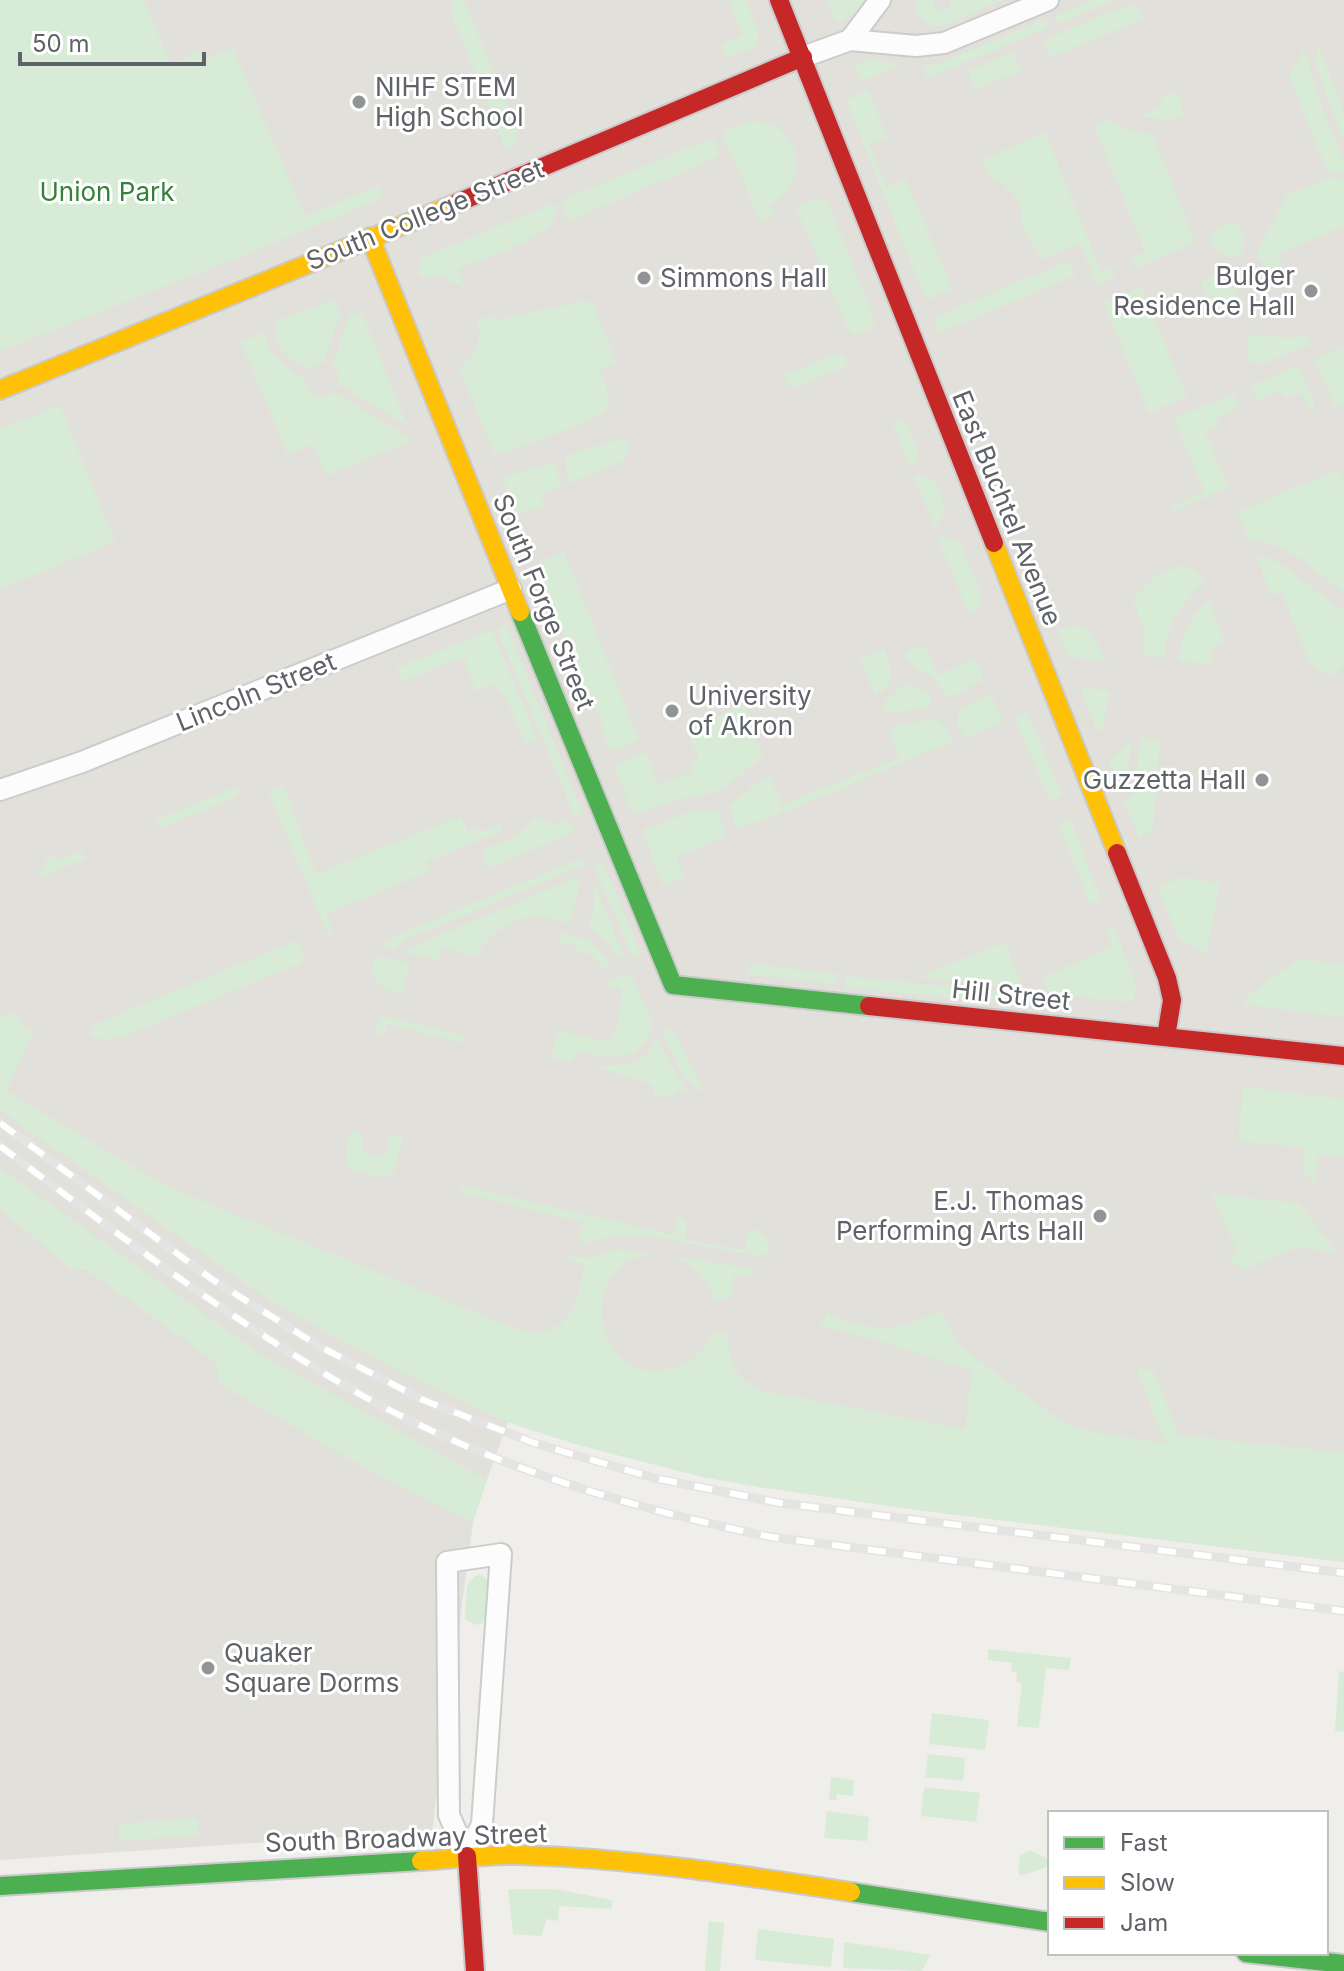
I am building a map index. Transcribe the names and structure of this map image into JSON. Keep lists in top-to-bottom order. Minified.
{"streets":{"main road":["South College Street","East Buchtel Avenue","South Forge Street","Hill Street","South Broadway Street"],"street":["Lincoln Street"]},"crossings":[["South College Street","East Buchtel Avenue"],["South College Street","South Forge Street"],["East Buchtel Avenue","Hill Street"],["South Forge Street","Lincoln Street"],["South Forge Street","Hill Street"]],"parks":["Union Park"],"places":["NIHF STEM High School","Simmons Hall","Bulger Residence Hall","University of Akron","Guzzetta Hall","E.J. Thomas Performing Arts Hall","Quaker Square Dorms"],"legend":["Fast","Slow","Jam"],"scale_bar":"50 m"}
